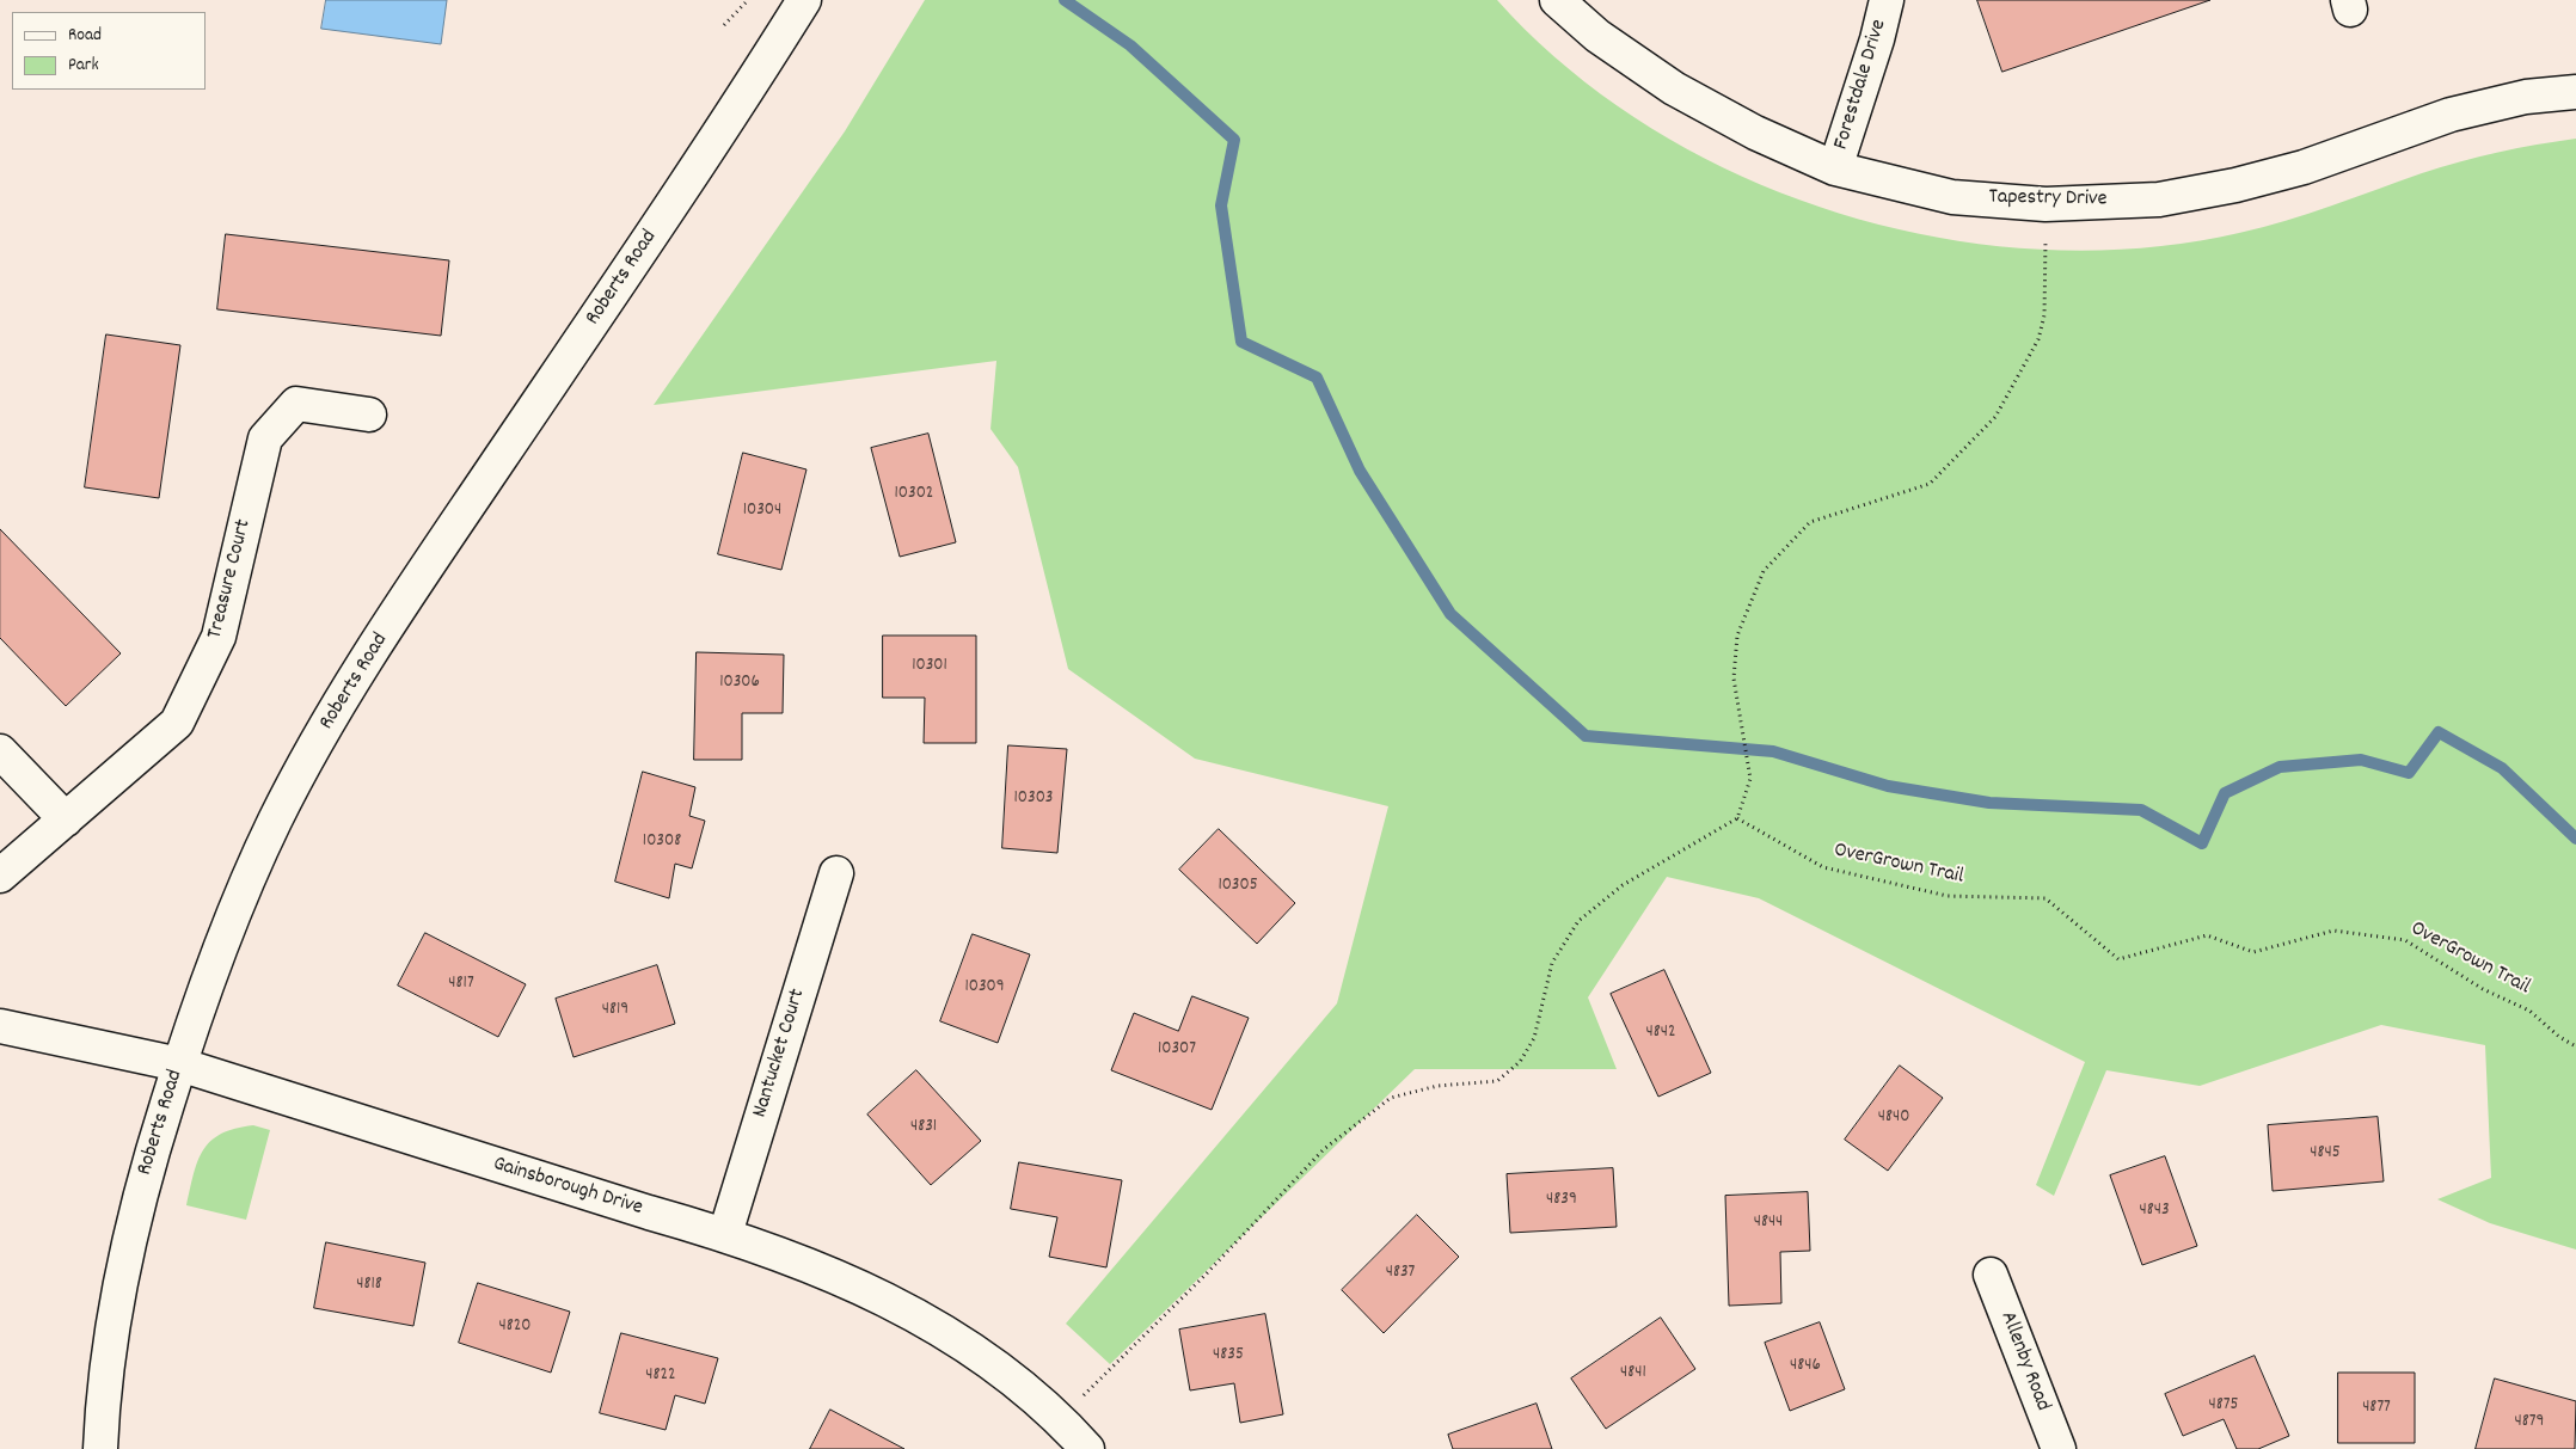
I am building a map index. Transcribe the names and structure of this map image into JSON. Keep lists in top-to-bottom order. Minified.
{"streets":{"street":["Forestdale Drive","Tapestry Drive","Roberts Road","Treasure Court","Nantucket Court","Gainsborough Drive","Allenby Road"],"path":["OverGrown Trail"]},"crossings":[["Forestdale Drive","Tapestry Drive"],["Roberts Road","Gainsborough Drive"],["Nantucket Court","Gainsborough Drive"]],"house_numbers":["10302","10304","10301","10306","10303","10308","10305","4817","10309","4819","4842","10307","4840","4831","4845","4839","4843","4844","4837","4818","4820","4835","4846","4841","4822","4875","4877","4879"],"legend":["Road","Park"]}
